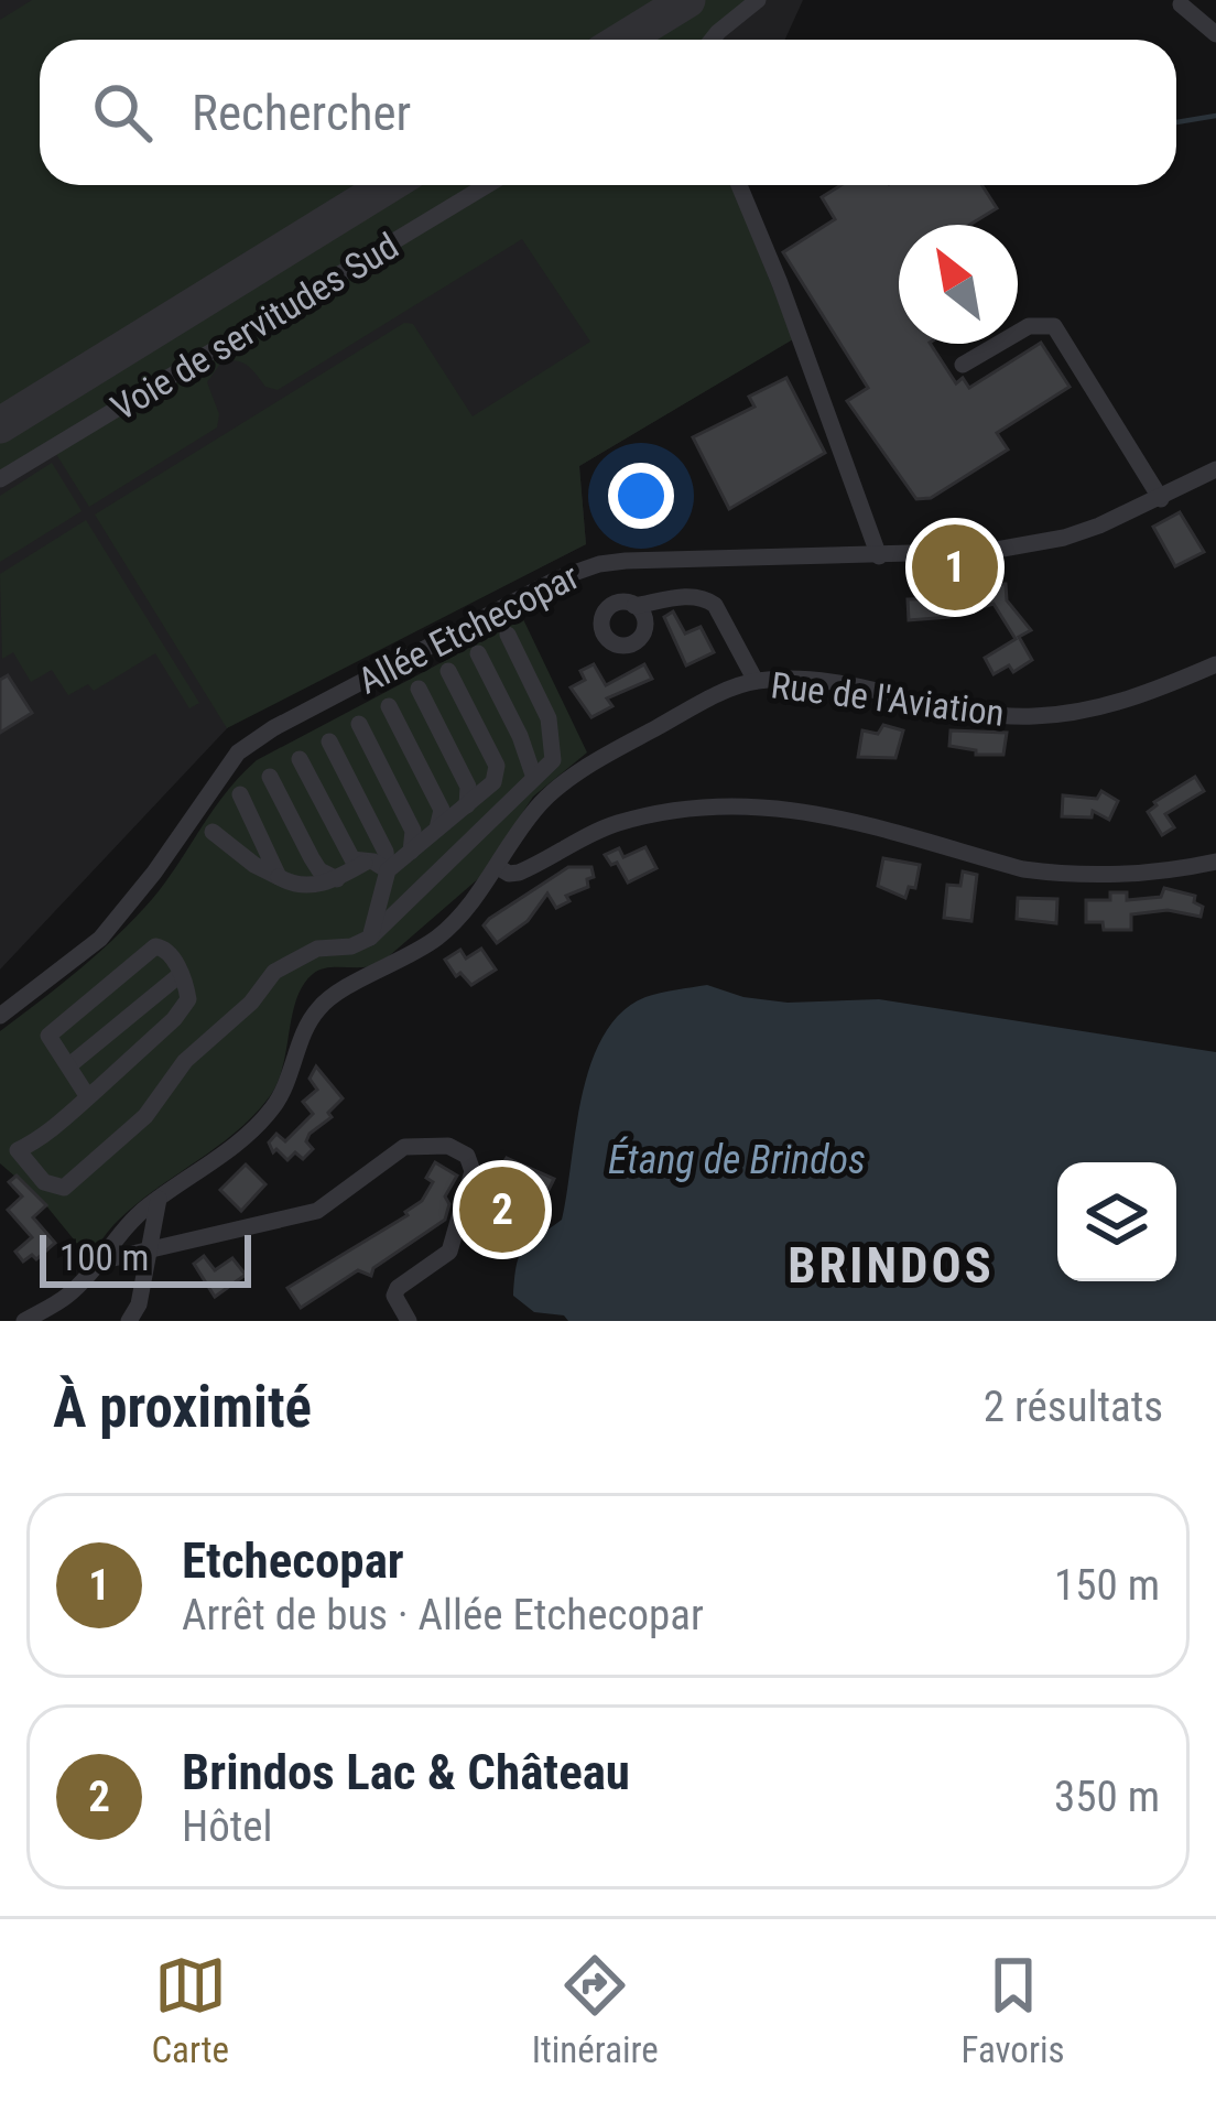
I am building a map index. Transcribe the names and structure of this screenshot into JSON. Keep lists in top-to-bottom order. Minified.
{"streets":{"street":["Voie de servitudes Sud","Allée Etchecopar","Rue de l'Aviation"]},"districts":["BRINDOS"],"water":["Étang de Brindos"],"scale_bar":"100 m","north":"top left","page":{"search":"Rechercher","pins":["1","2"],"scale":"100 m","heading":["À proximité","2 résultats"],"list":[{"mark":"1","name":"Etchecopar","note":"Arrêt de bus · Allée Etchecopar","value":"150 m"},{"mark":"2","name":"Brindos Lac & Château","note":"Hôtel","value":"350 m"}],"nav":["Carte","Itinéraire","Favoris"]}}
